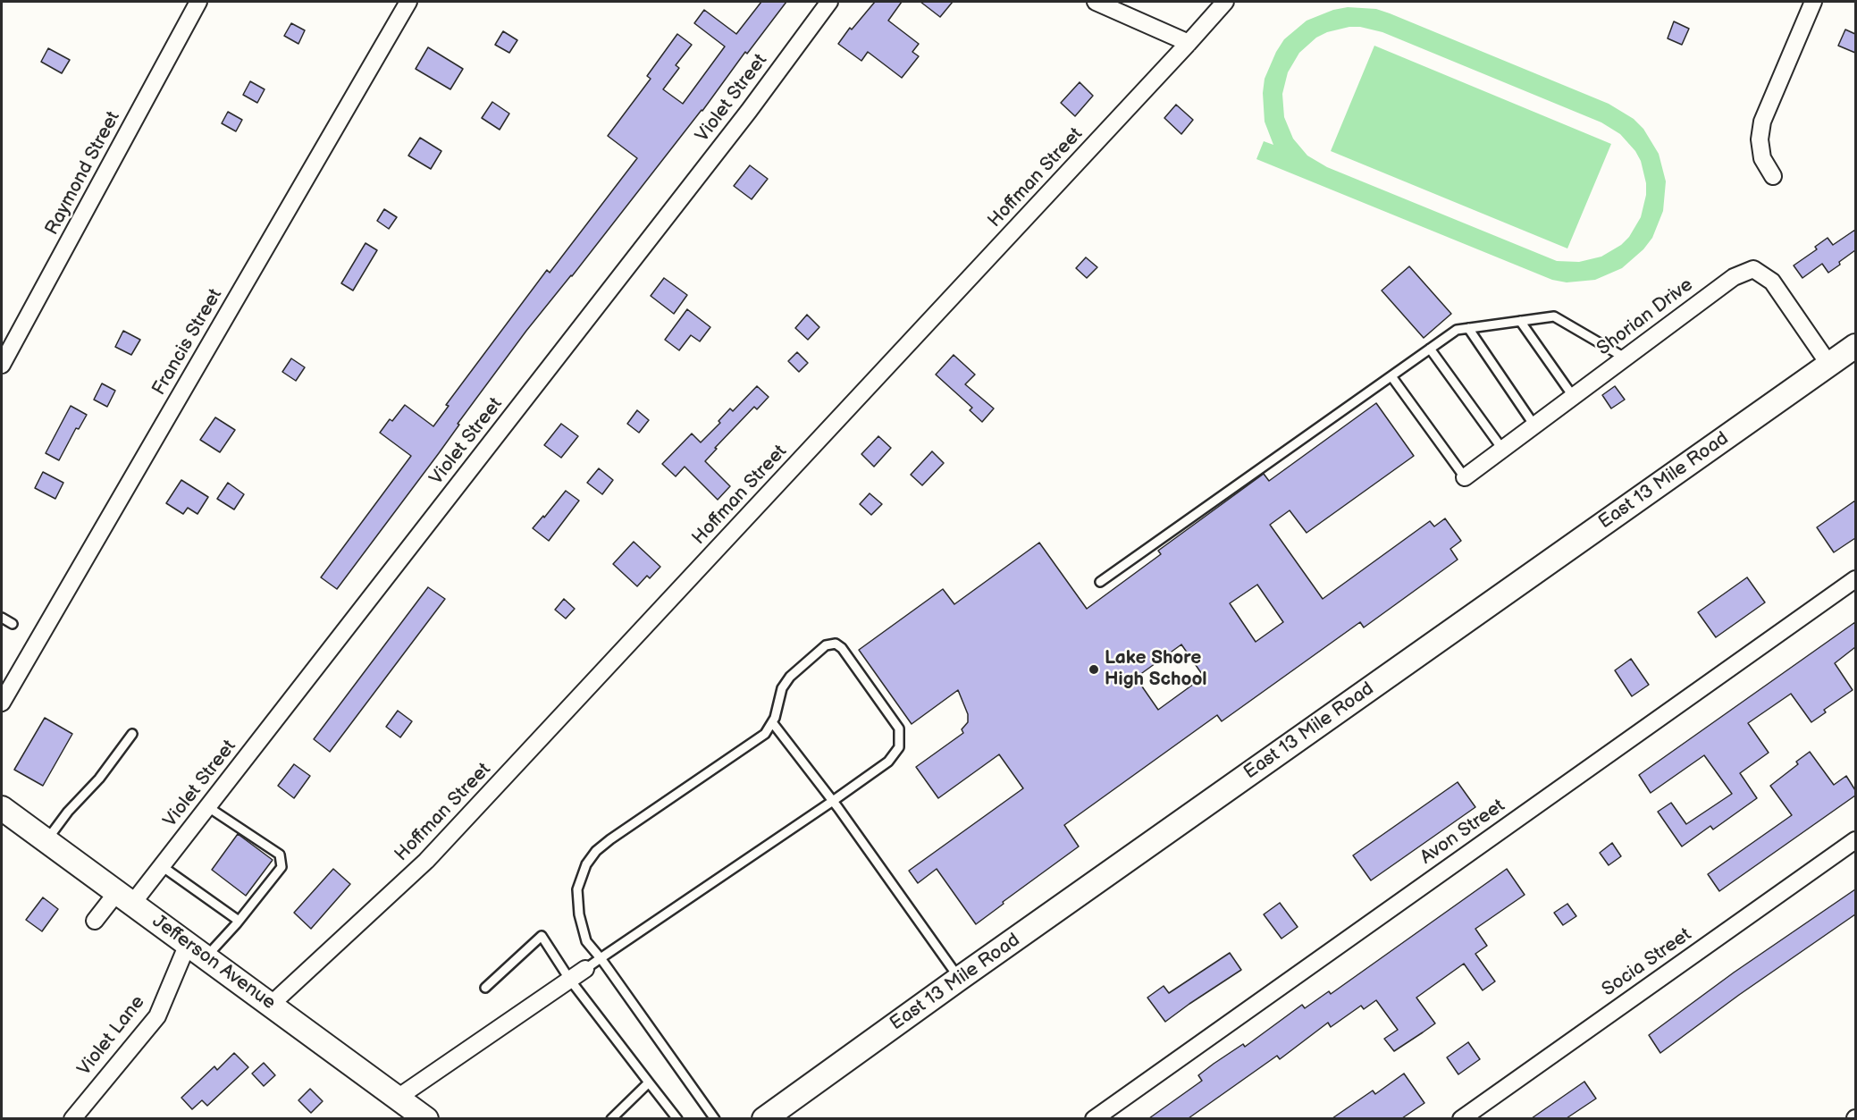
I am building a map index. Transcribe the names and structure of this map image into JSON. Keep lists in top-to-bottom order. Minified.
{"streets":{"main road":["East 13 Mile Road","Jefferson Avenue"],"street":["Violet Street","Raymond Street","Hoffman Street","Shorian Drive","Francis Street","Avon Street","Socia Street","Violet Lane"]},"crossings":[["Violet Street","Jefferson Avenue"],["Hoffman Street","Jefferson Avenue"],["Shorian Drive","East 13 Mile Road"],["Jefferson Avenue","Violet Lane"]],"places":["Lake Shore High School"]}
